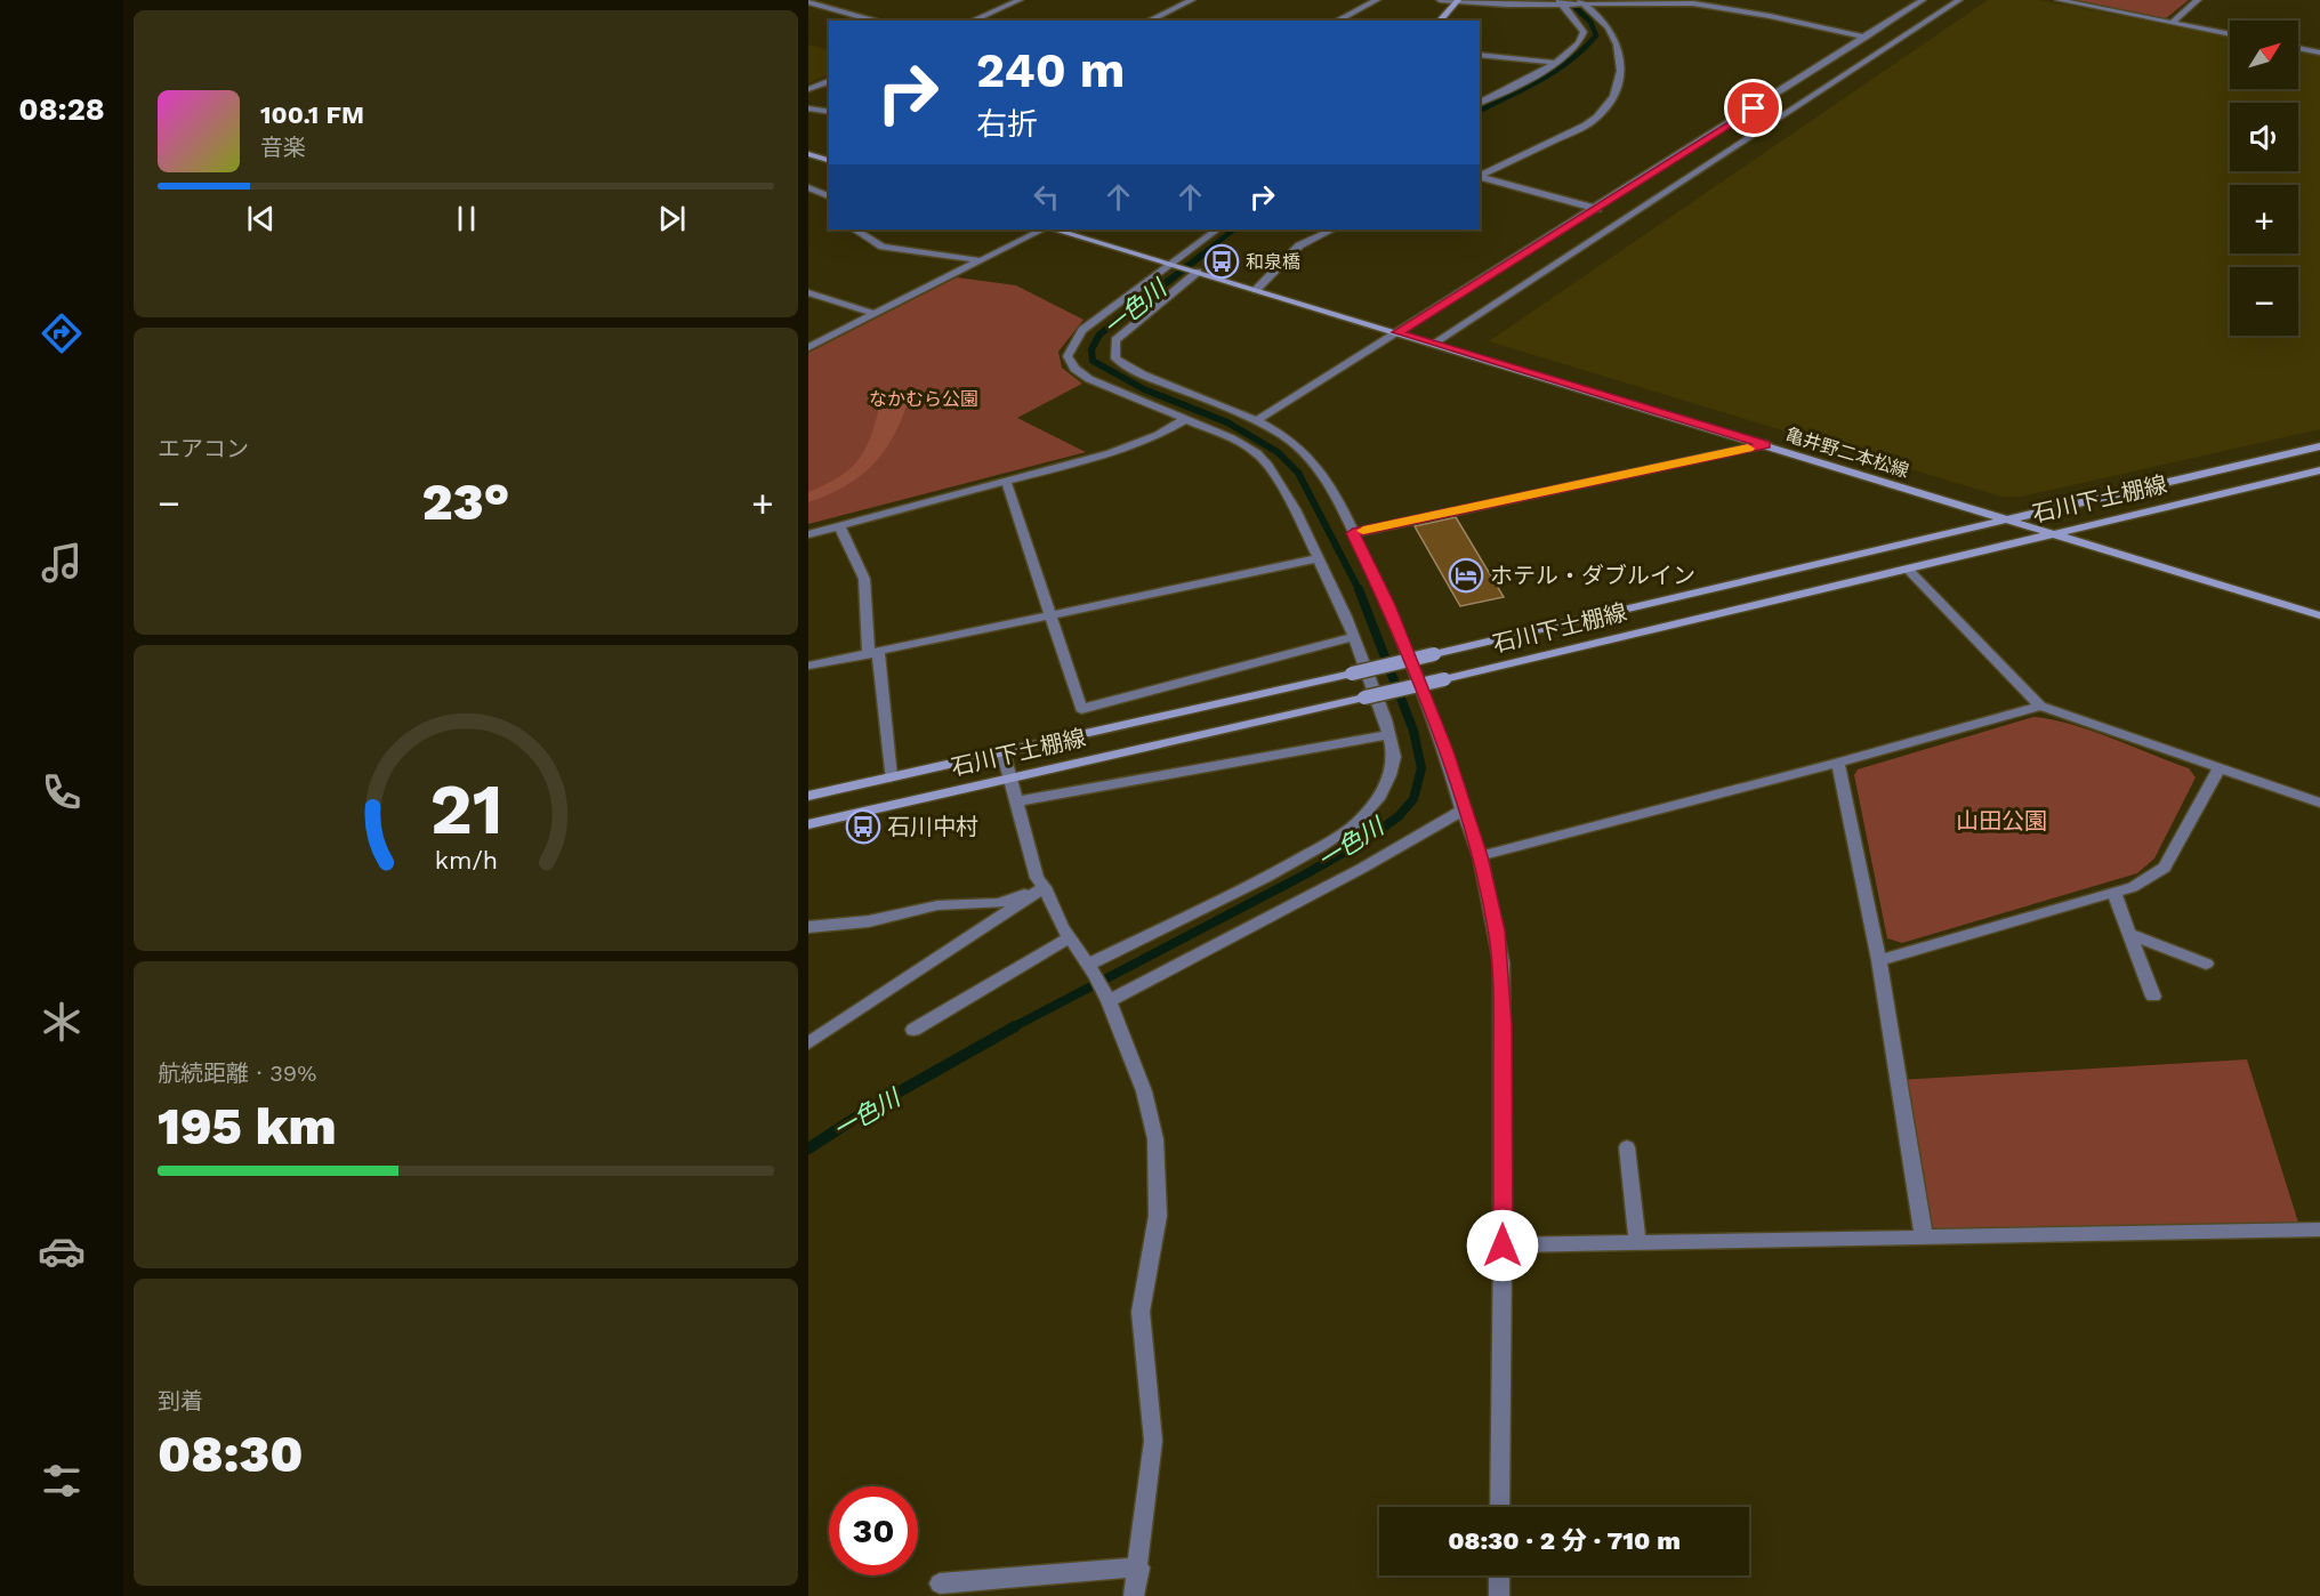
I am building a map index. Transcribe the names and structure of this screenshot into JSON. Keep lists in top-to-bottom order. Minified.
{"streets":{"street":["亀井野二本松線","石川下土棚線"]},"crossings":[["亀井野二本松線","石川下土棚線"]],"water":["一色川"],"parks":["なかむら公園","山田公園"],"places":{"bus stop":["和泉橋","石川中村"],"hotel":["ホテル・ダブルイン"]},"north":"top right","page":{"tabs":"08:28","map_buttons":["+","−"],"turn":["240 m","右折"],"song":["100.1 FM","音楽"],"tile":["エアコン",["航続距離 · 39%","195 km"],["到着","08:30"]],"heat":["−","23°","+"],"limit":"30","trip":"08:30 · 2 分 · 710 m","gauge":["21","km/h"]}}
